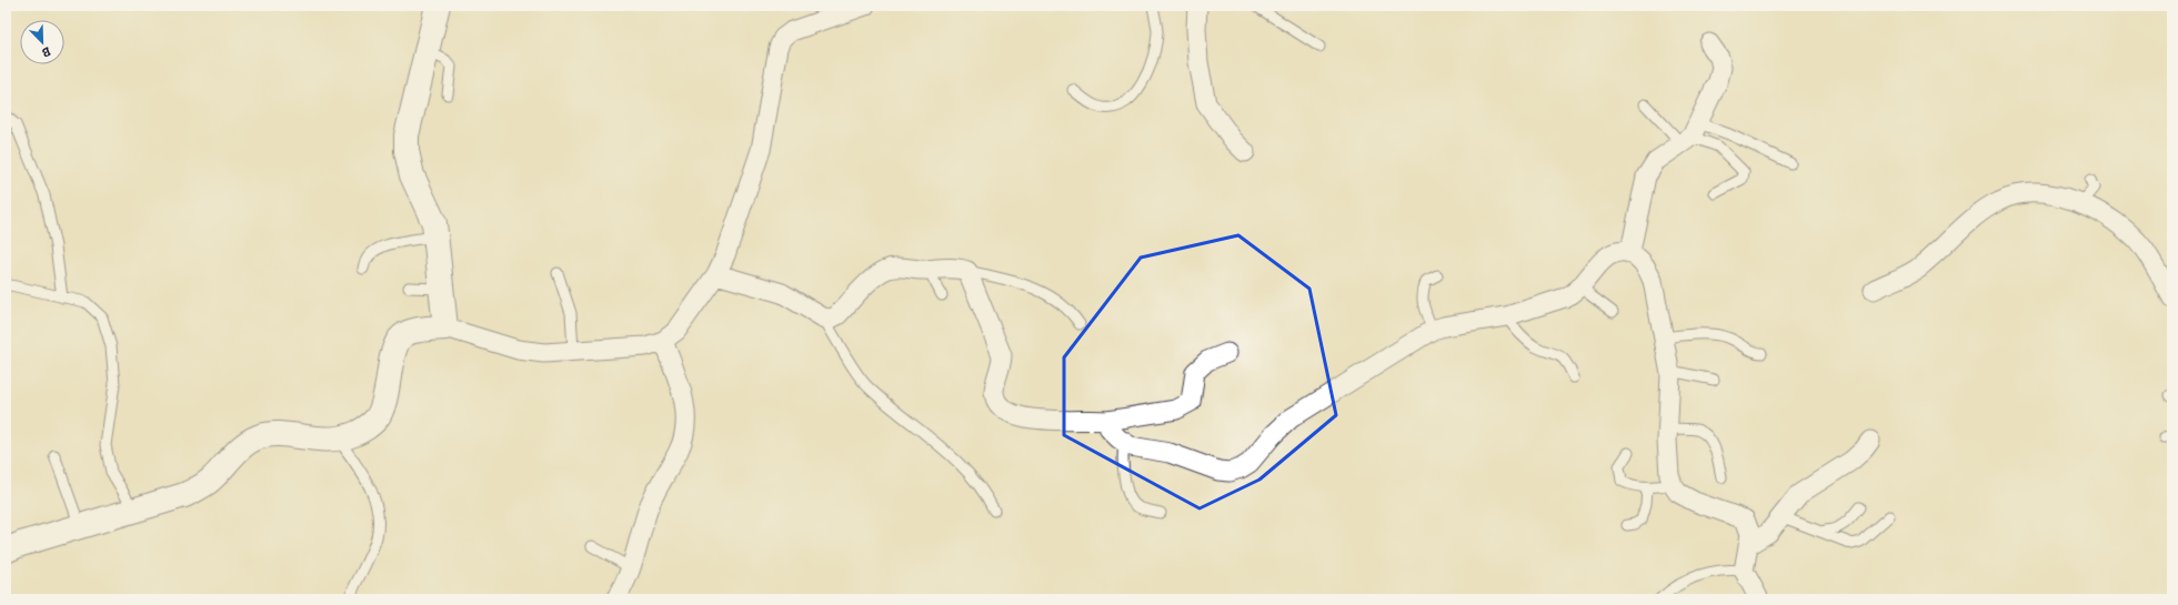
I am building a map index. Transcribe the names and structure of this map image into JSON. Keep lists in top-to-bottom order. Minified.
{"north":"bottom right"}
